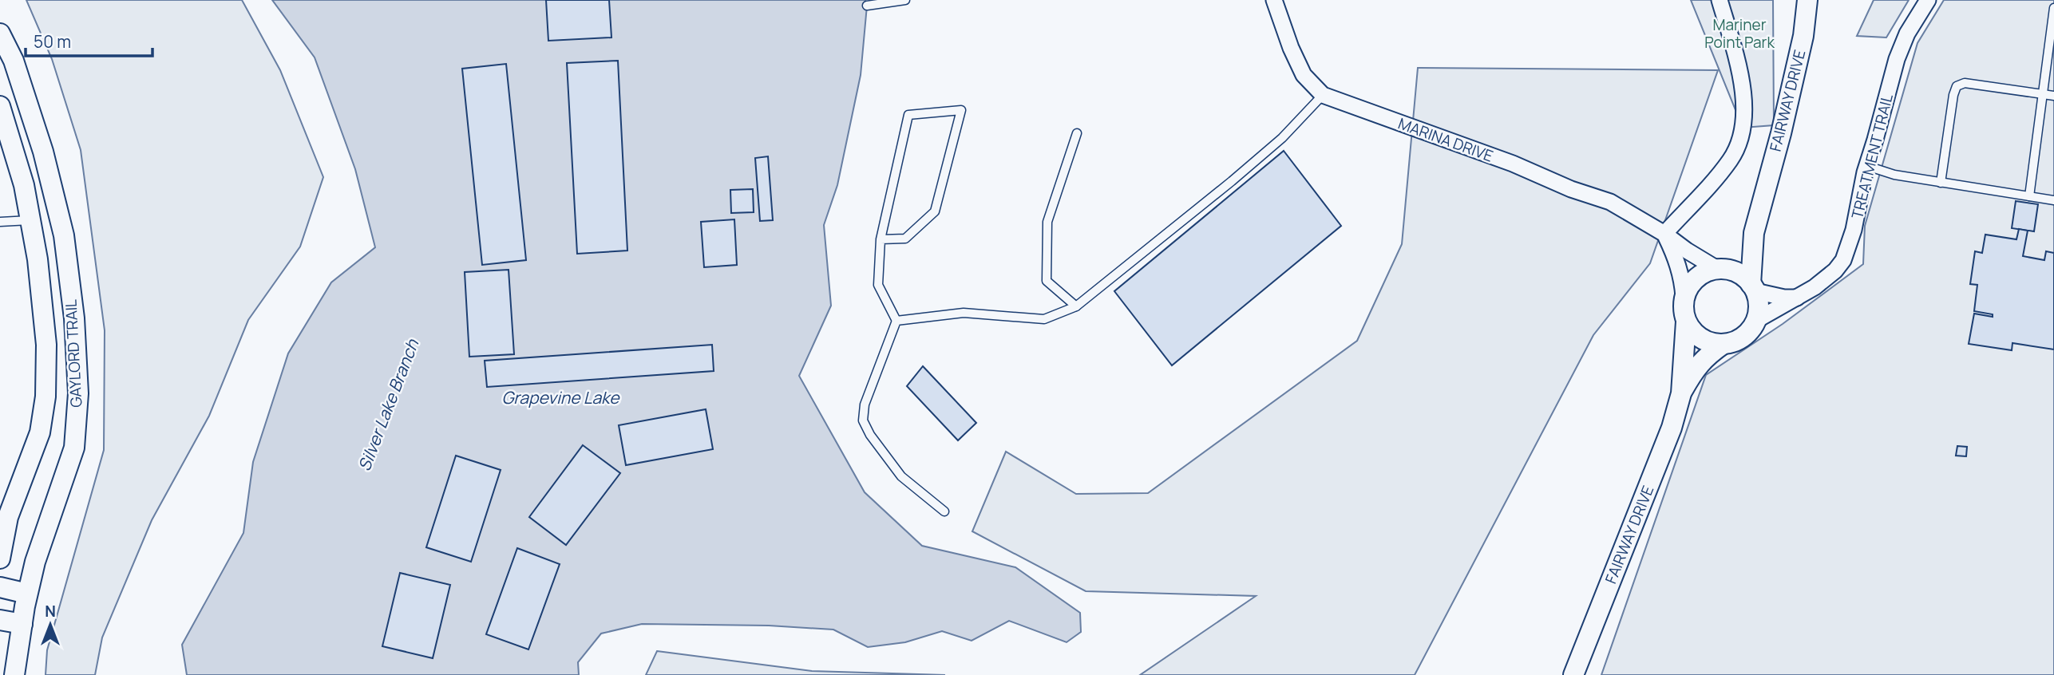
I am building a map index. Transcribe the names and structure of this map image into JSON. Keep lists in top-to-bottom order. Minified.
{"streets":{"street":["FAIRWAY DRIVE","MARINA DRIVE","TREATMENT TRAIL","GAYLORD TRAIL"]},"crossings":[["FAIRWAY DRIVE","MARINA DRIVE"],["FAIRWAY DRIVE","TREATMENT TRAIL"],["MARINA DRIVE","TREATMENT TRAIL"]],"water":["Grapevine Lake","Silver Lake Branch"],"parks":["Mariner Point Park"],"scale_bar":"50 m","north":"top"}
